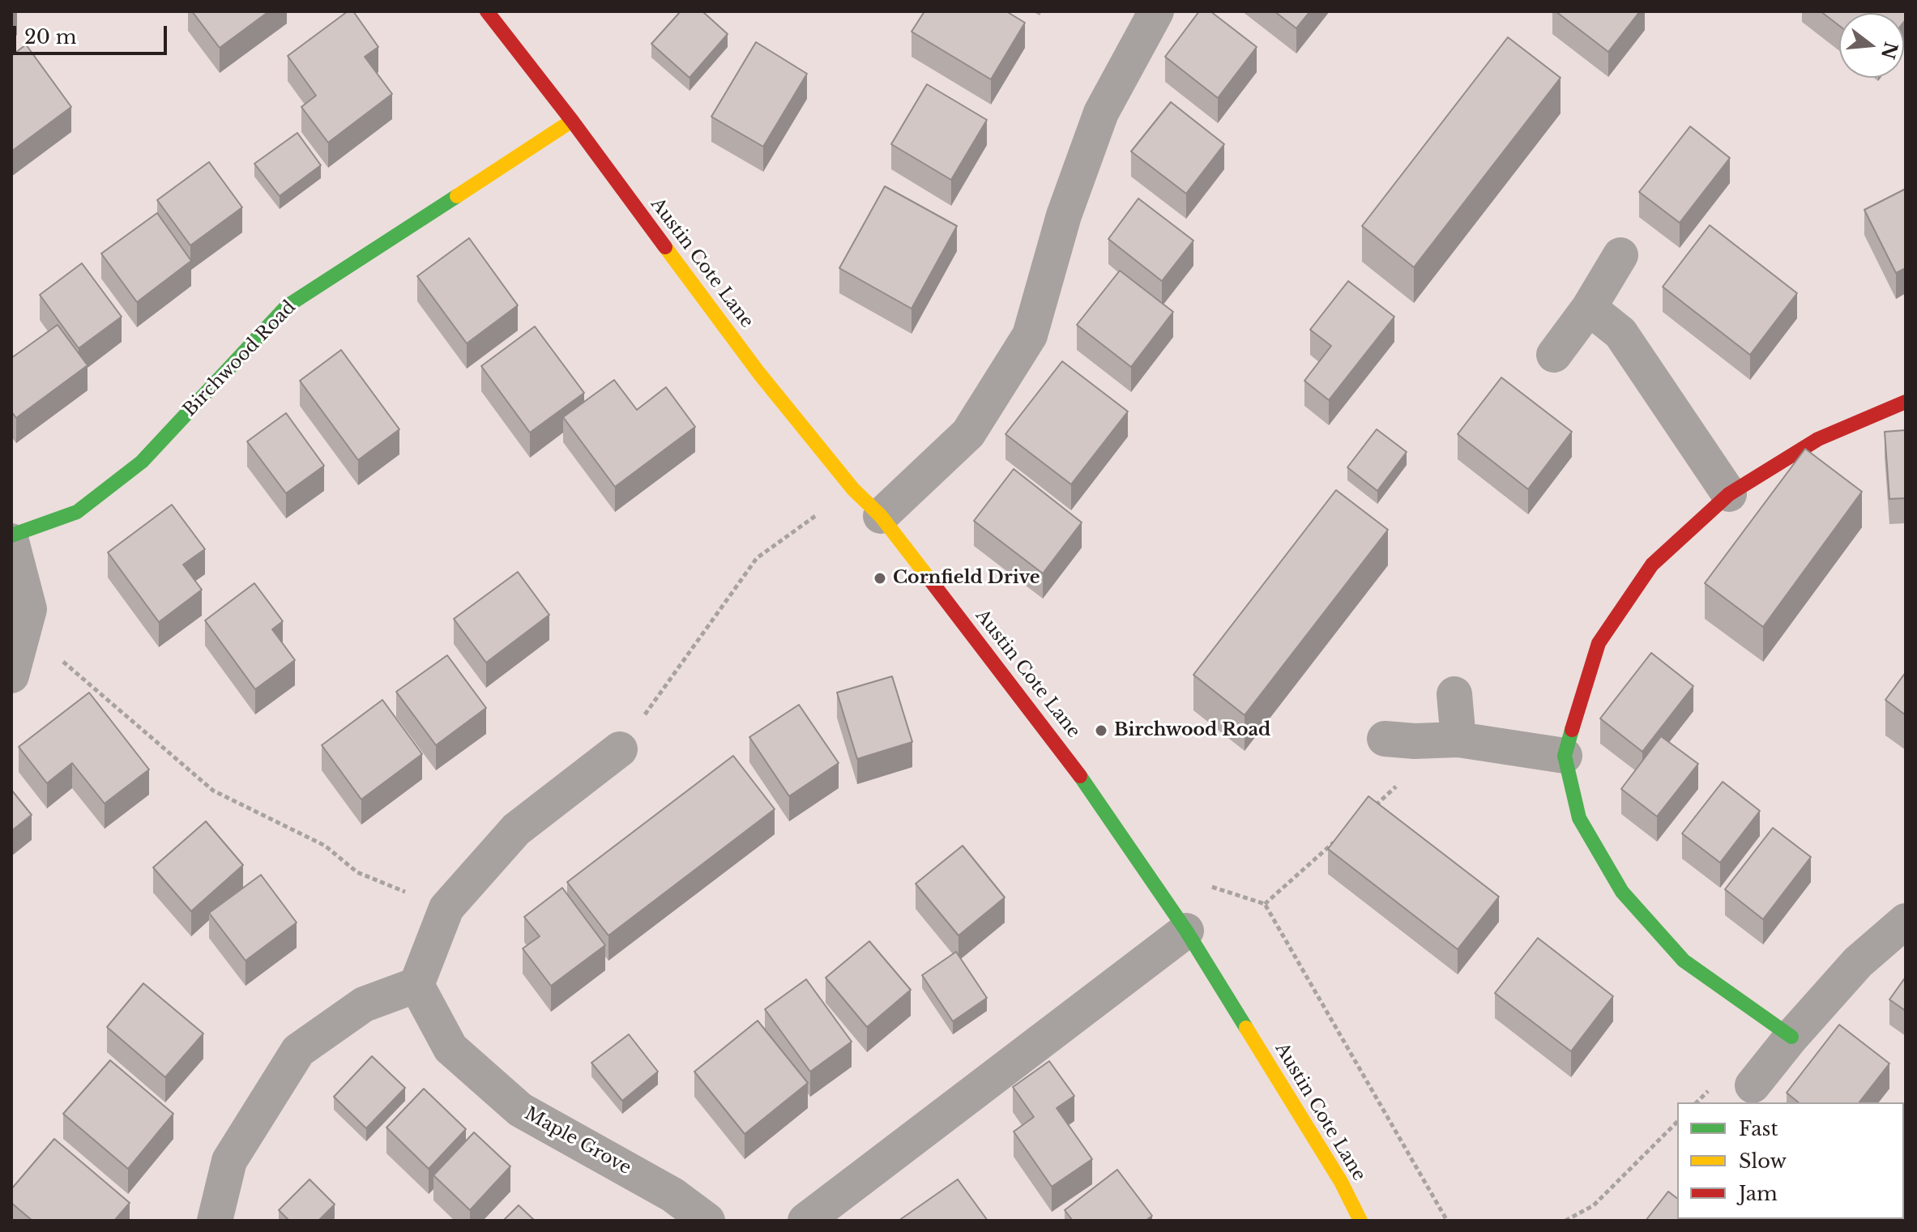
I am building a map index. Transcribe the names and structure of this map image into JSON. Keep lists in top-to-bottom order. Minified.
{"streets":{"street":["Austin Cote Lane","Birchwood Road","Maple Grove"]},"crossings":[["Austin Cote Lane","Birchwood Road"]],"places":["Cornfield Drive","Birchwood Road"],"legend":["Fast","Slow","Jam"],"scale_bar":"20 m","north":"right"}
